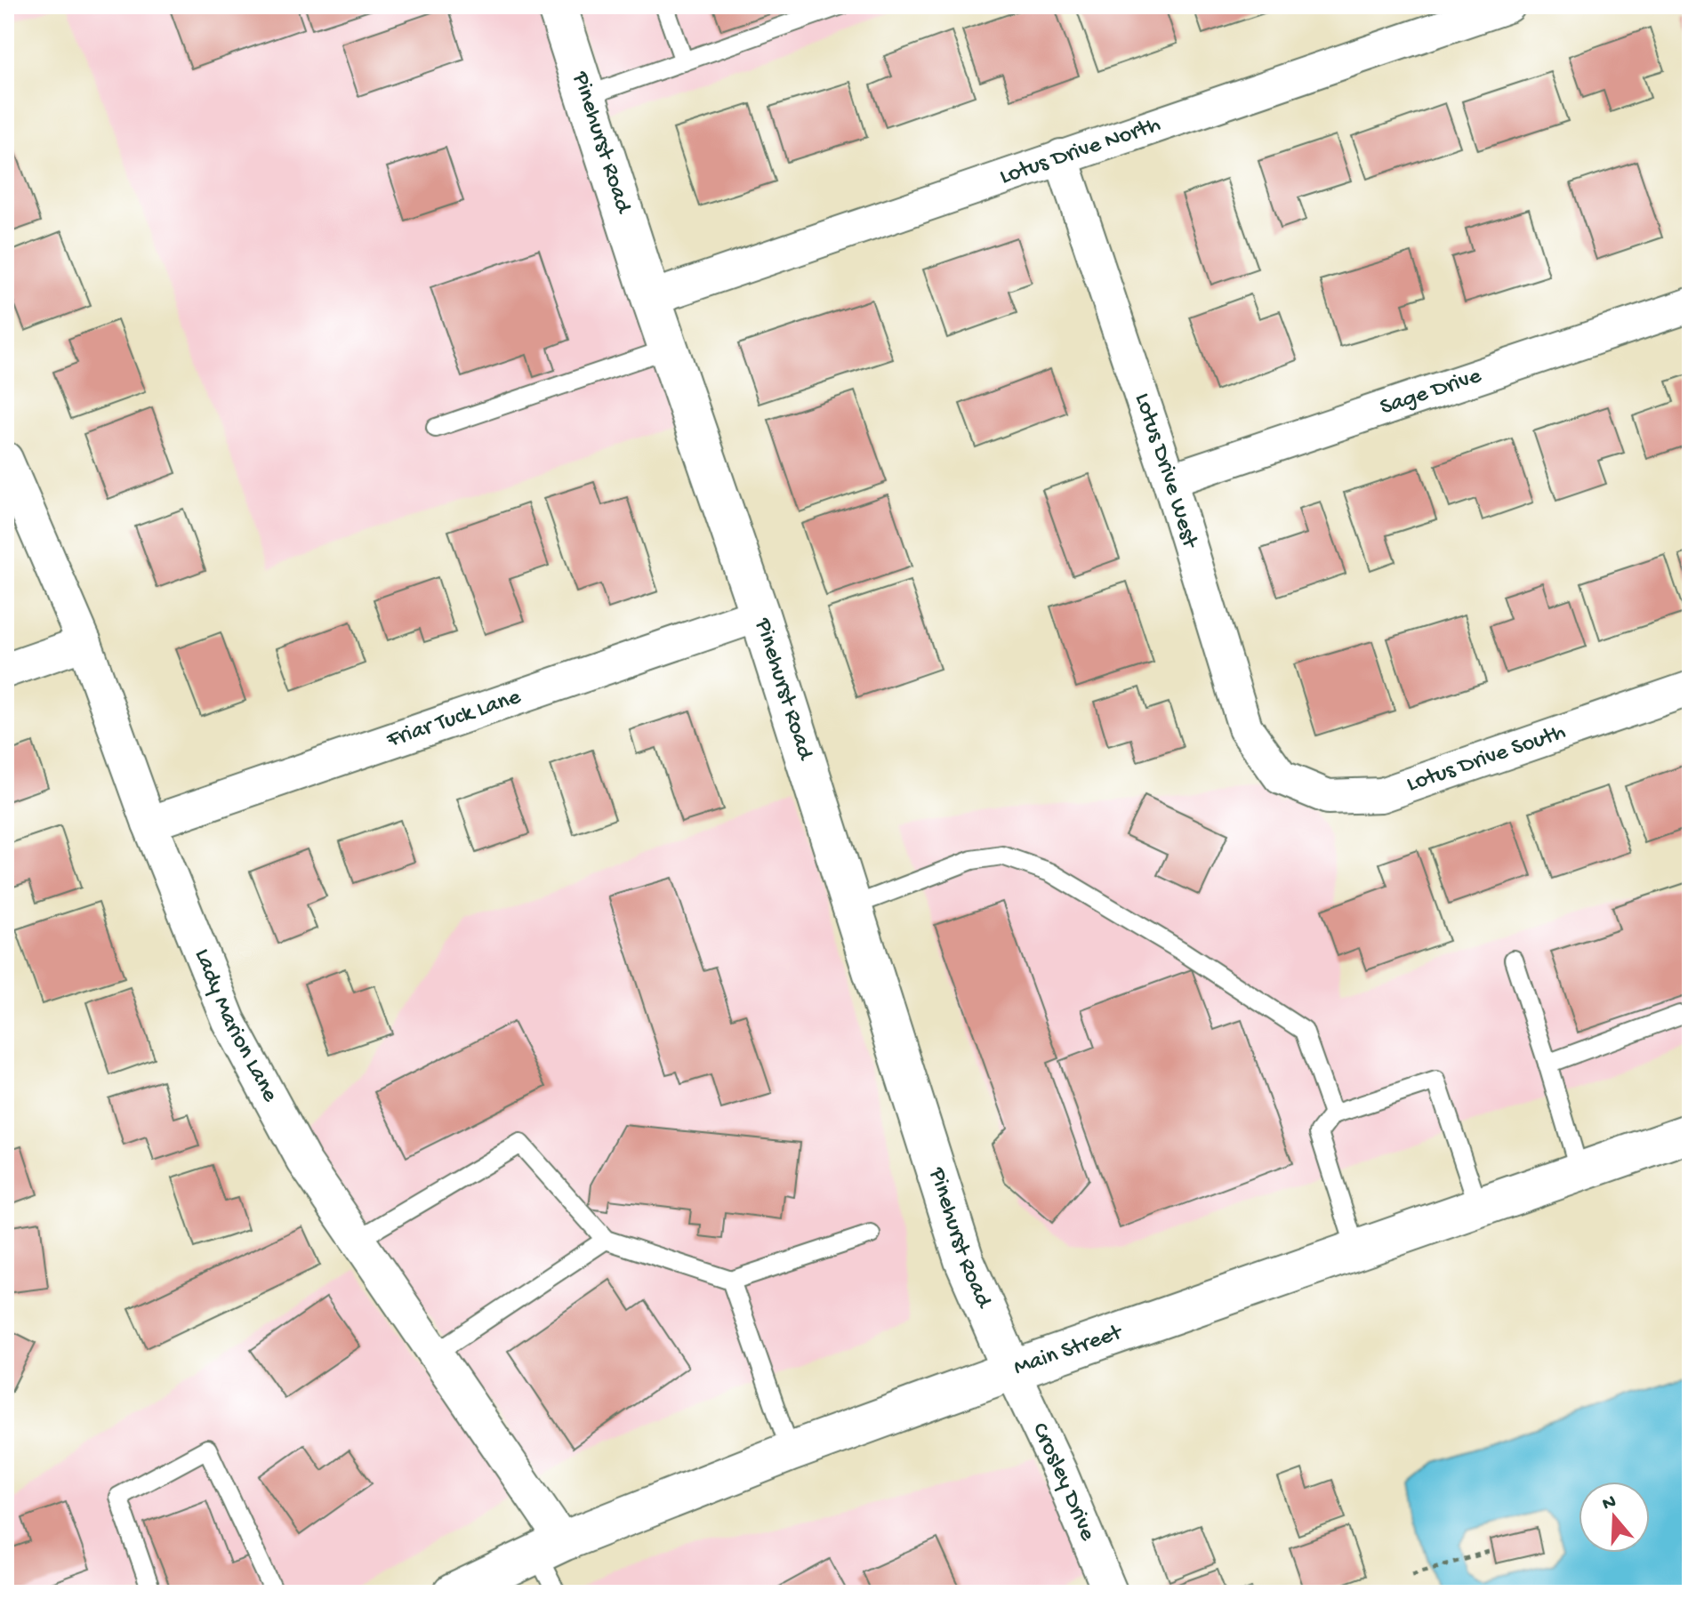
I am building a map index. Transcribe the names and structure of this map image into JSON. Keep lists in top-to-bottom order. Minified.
{"streets":{"street":["Pinehurst Road","Lotus Drive North","Sage Drive","Lotus Drive West","Friar Tuck Lane","Lotus Drive South","Lady Marion Lane","Main Street","Crosley Drive"]},"crossings":[["Pinehurst Road","Lotus Drive North"],["Pinehurst Road","Friar Tuck Lane"],["Pinehurst Road","Main Street"],["Pinehurst Road","Crosley Drive"],["Lotus Drive North","Lotus Drive West"],["Sage Drive","Lotus Drive West"],["Lotus Drive West","Lotus Drive South"],["Friar Tuck Lane","Lady Marion Lane"],["Lady Marion Lane","Main Street"],["Main Street","Crosley Drive"]],"north":"top"}
